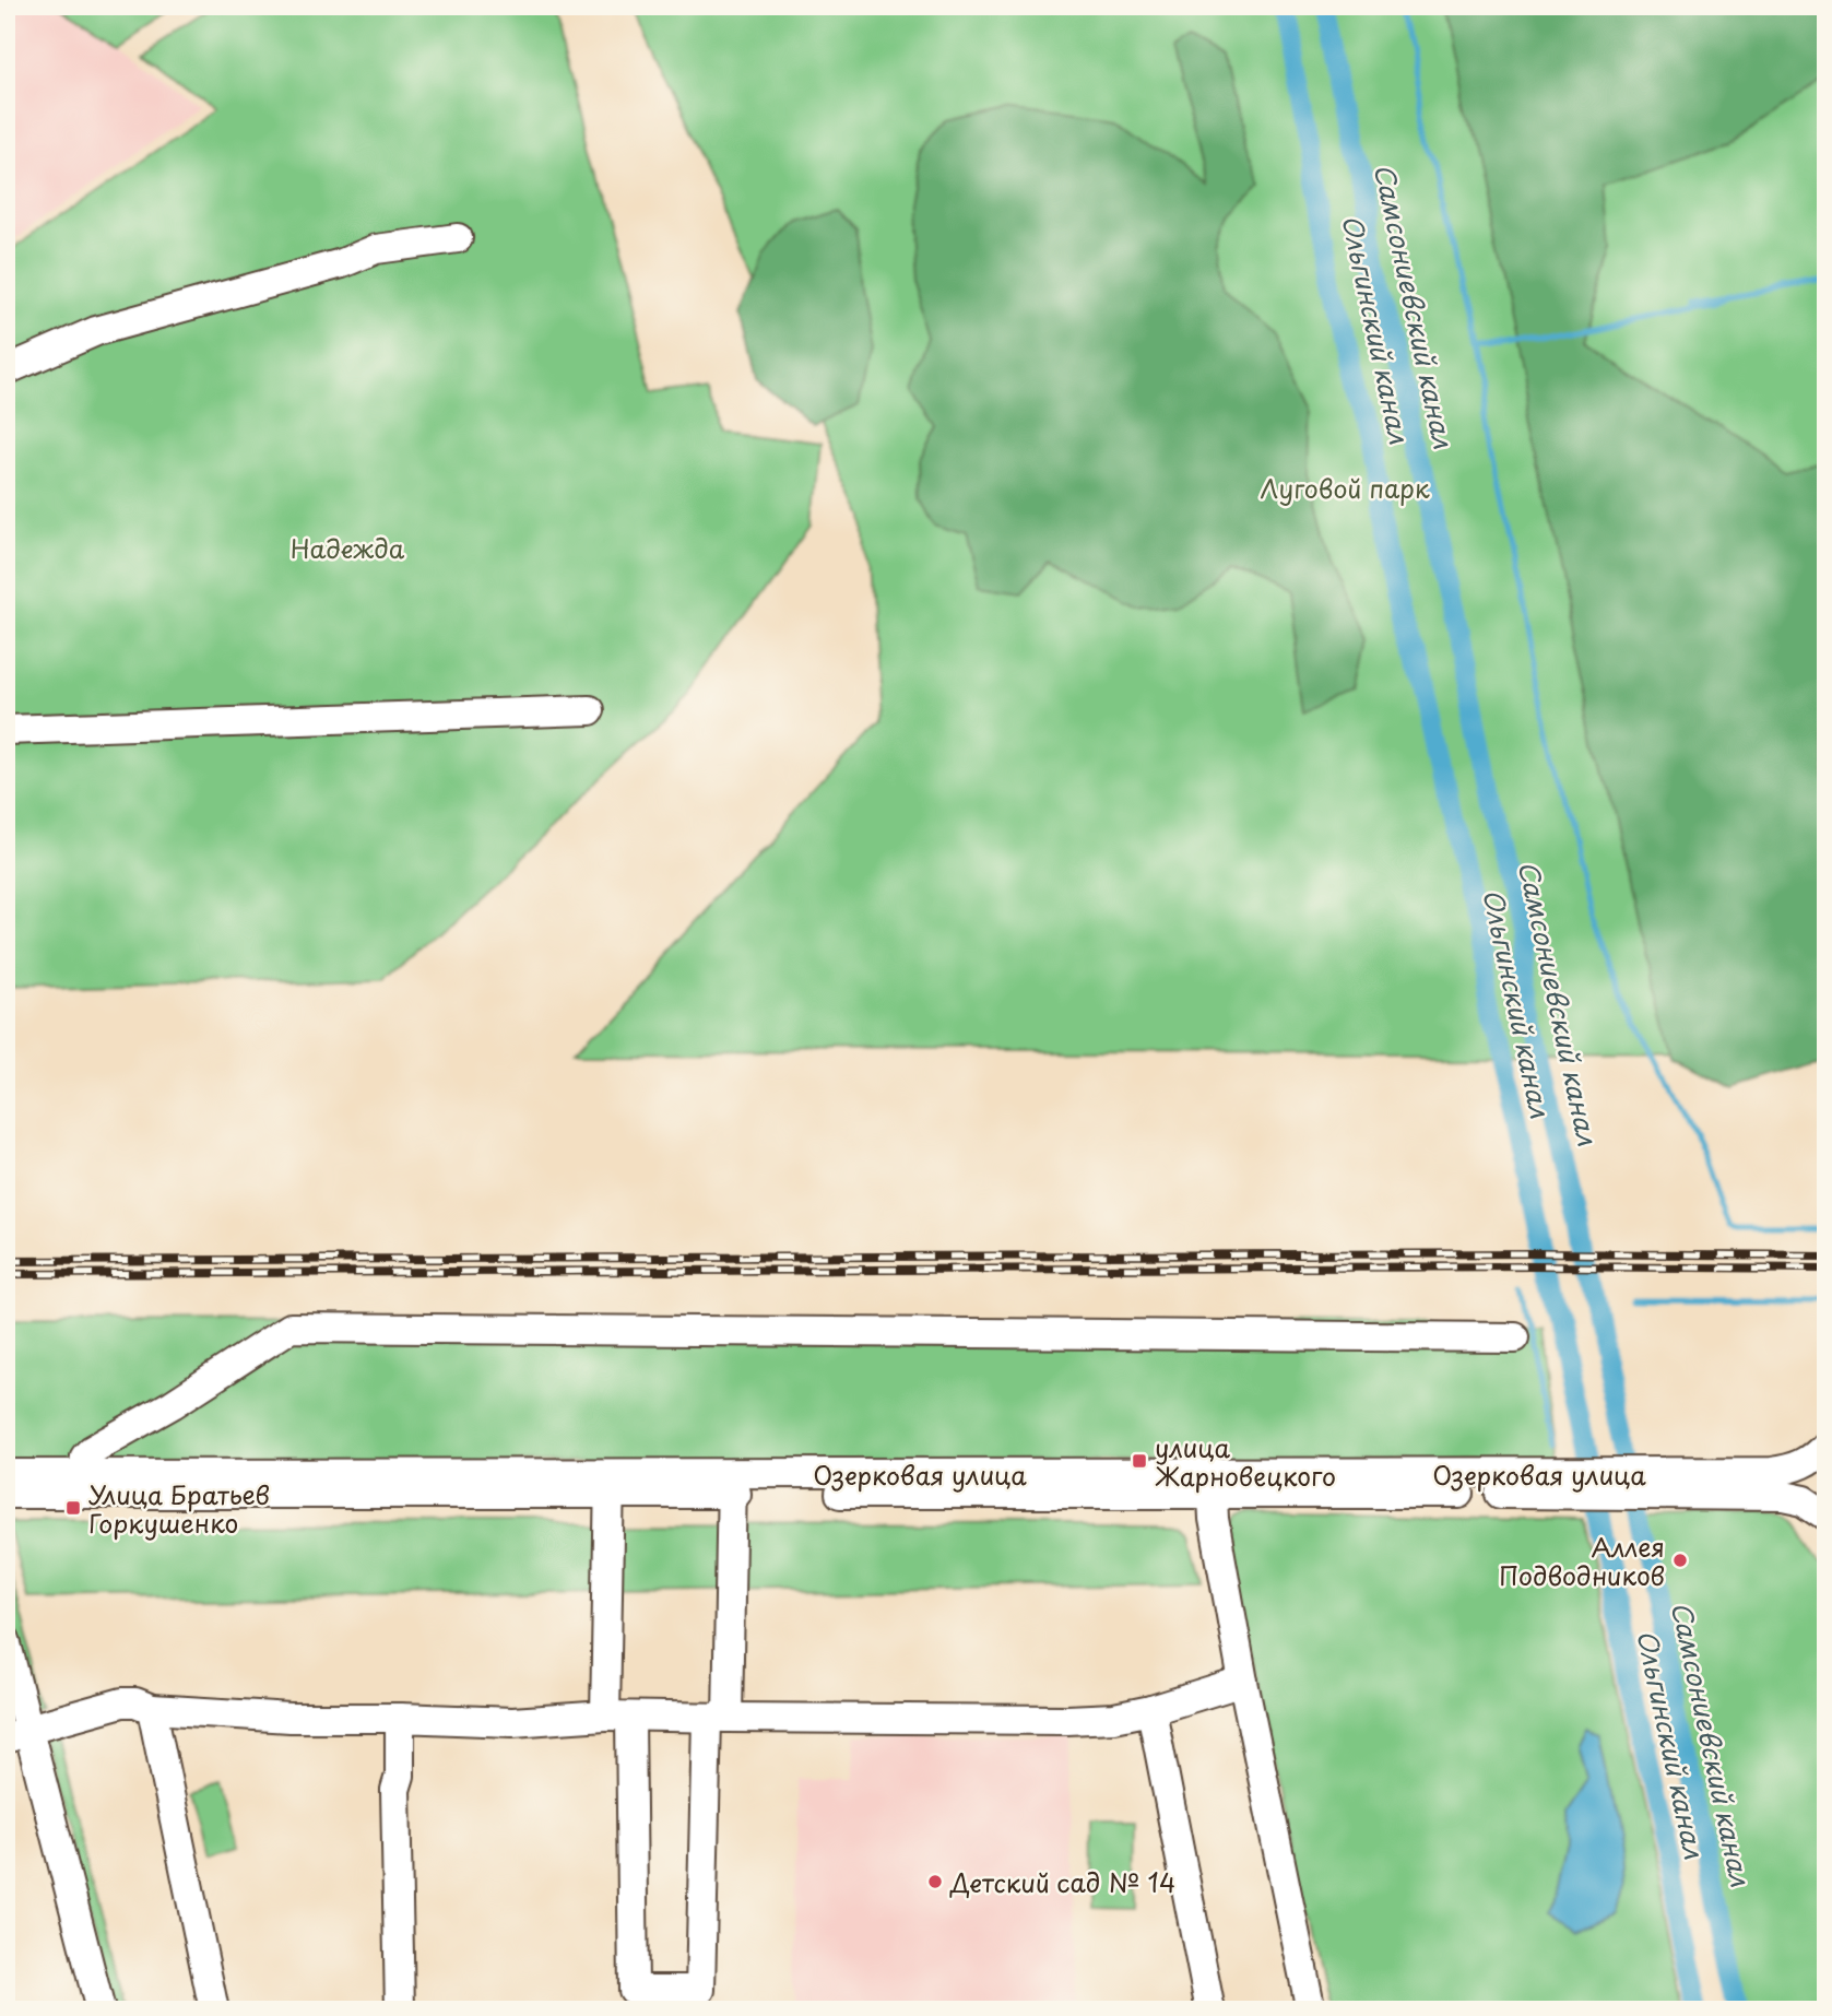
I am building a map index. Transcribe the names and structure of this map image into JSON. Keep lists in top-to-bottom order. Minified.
{"streets":{"street":["Озерковая улица"]},"water":["Самсониевский канал","Ольгинский канал"],"parks":["Луговой парк","Надежда"],"places":{"transit":["улица Жарновецкого","Улица Братьев Горкушенко"],"other":["Аллея Подводников","Детский сад № 14"]}}
